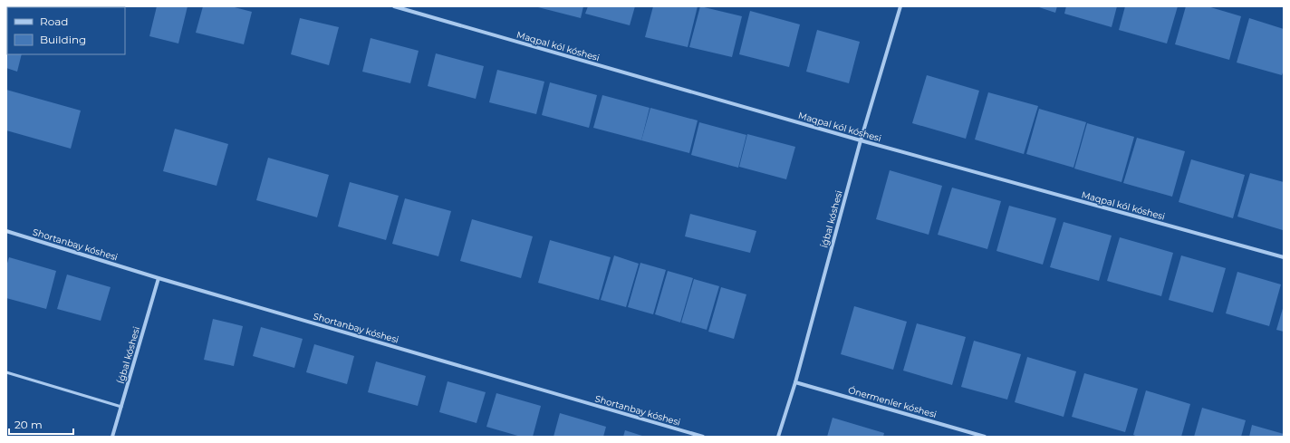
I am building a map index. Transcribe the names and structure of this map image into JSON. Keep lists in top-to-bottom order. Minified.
{"streets":{"street":["Maqpal kól kóshesi","Íǵbal kóshesi","Shortanbay kóshesi","Ónermenler kóshesi"]},"crossings":[["Maqpal kól kóshesi","Íǵbal kóshesi"],["Íǵbal kóshesi","Shortanbay kóshesi"],["Íǵbal kóshesi","Ónermenler kóshesi"]],"legend":["Road","Building"],"scale_bar":"20 m"}
